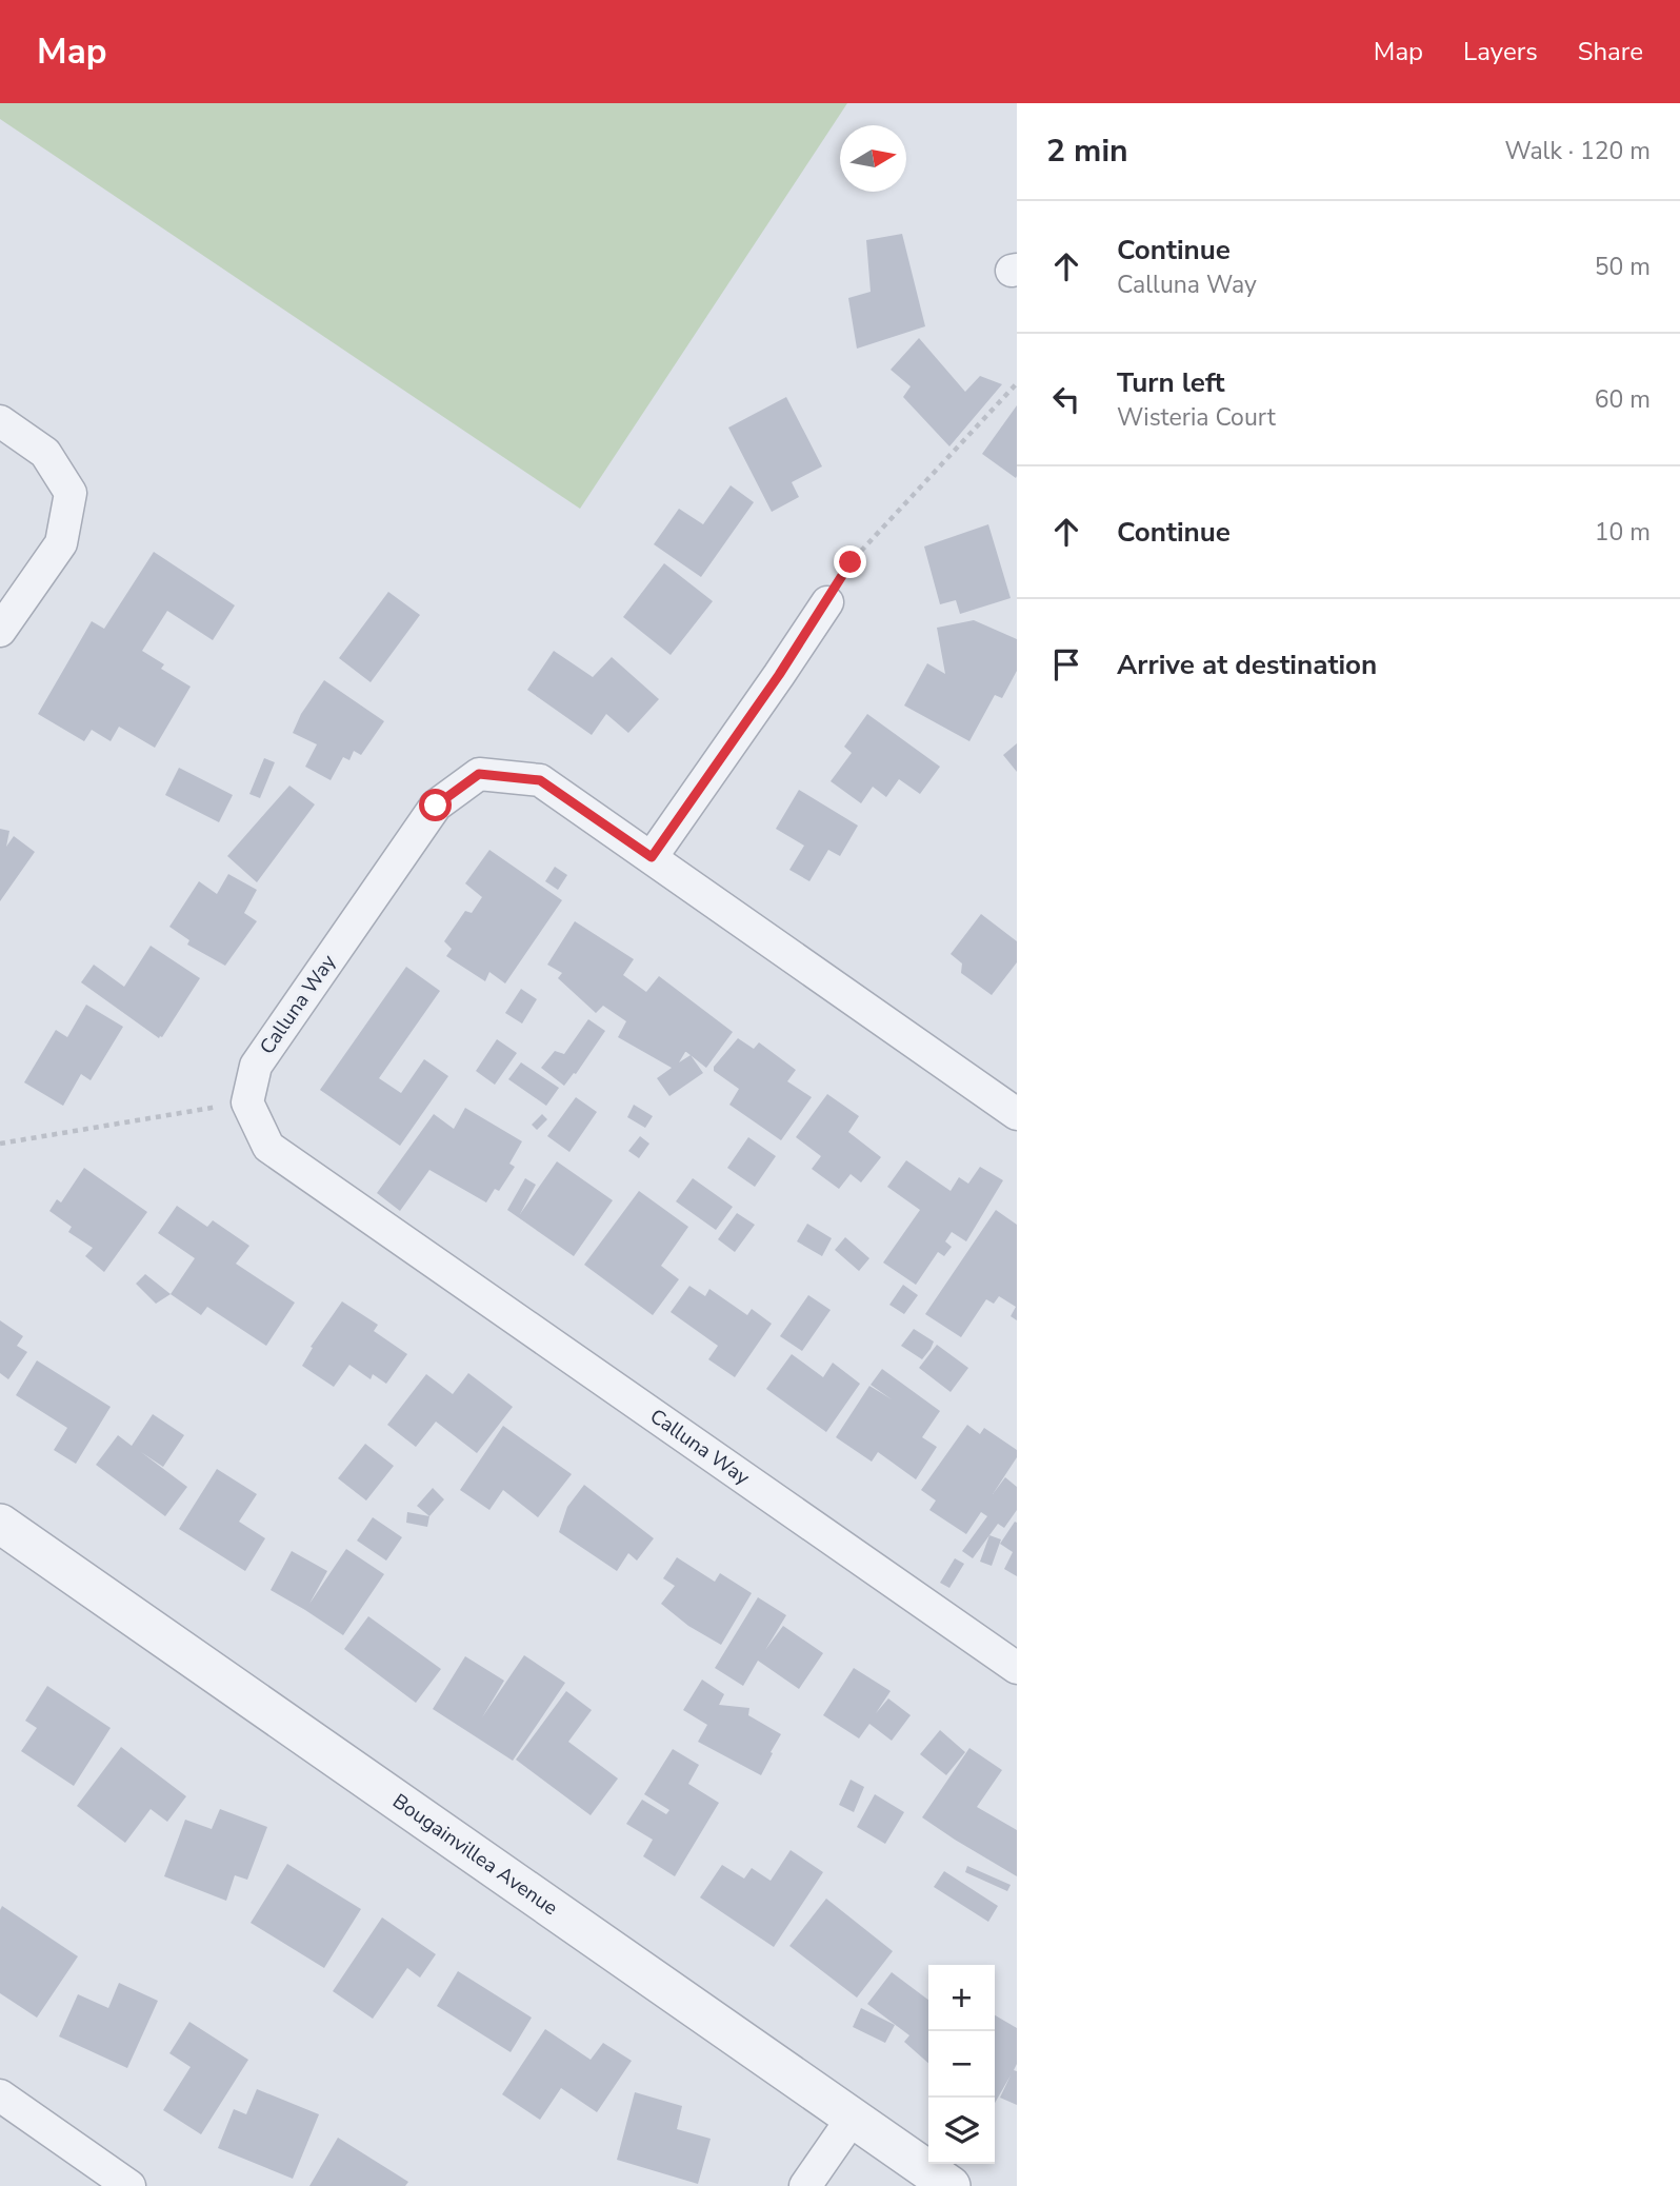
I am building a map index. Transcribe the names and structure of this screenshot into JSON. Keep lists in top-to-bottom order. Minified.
{"streets":{"street":["Calluna Way","Bougainvillea Avenue"]},"north":"right","page":{"header":"Map","nav":["Map","Layers","Share"],"heading":["2 min","Walk · 120 m"],"list":[["Continue","Calluna Way","50 m"],["Turn left","Wisteria Court","60 m"],["Continue","10 m"],"Arrive at destination"],"map_buttons":["+","−"]}}
